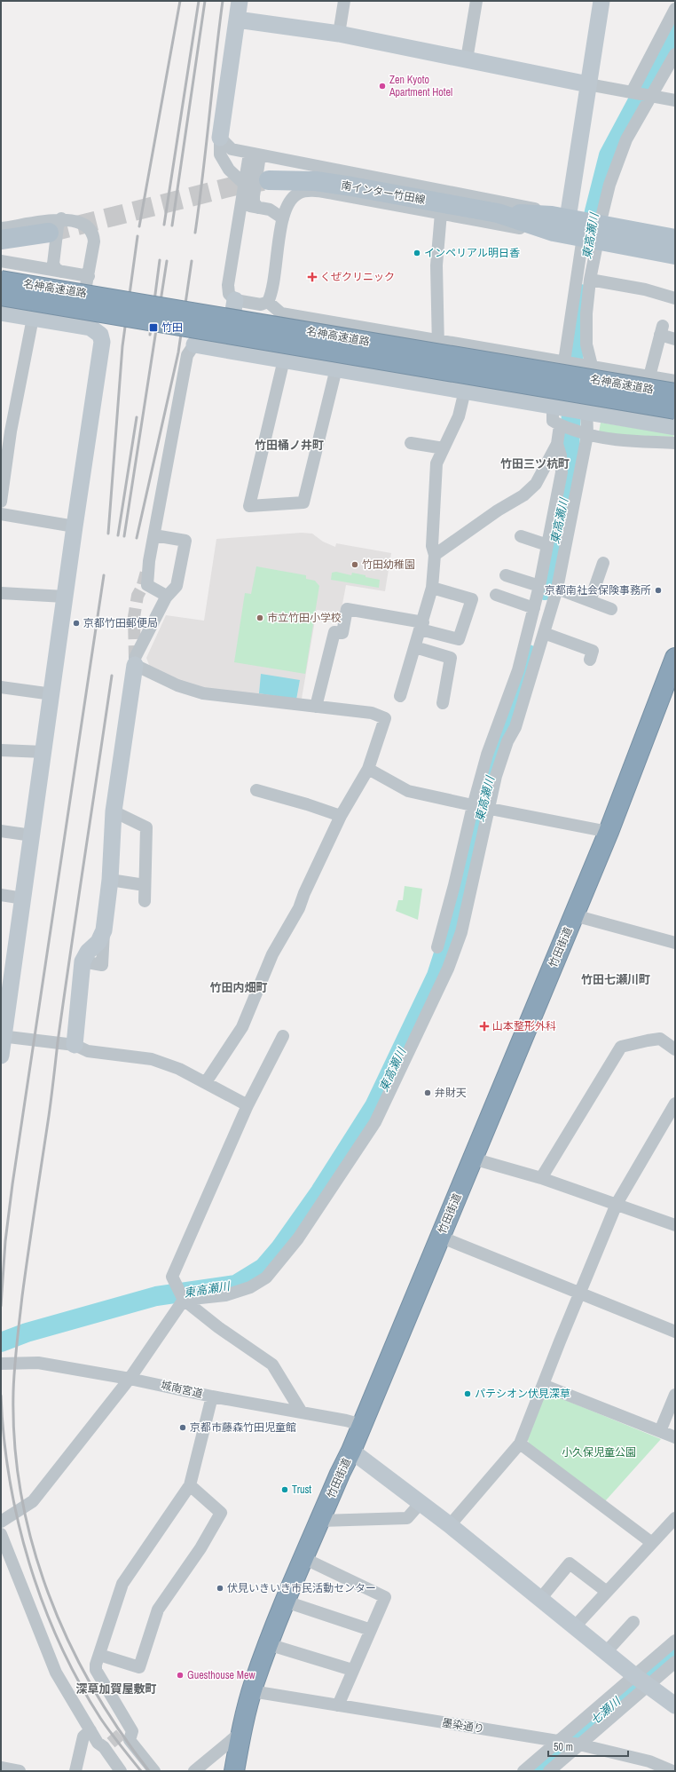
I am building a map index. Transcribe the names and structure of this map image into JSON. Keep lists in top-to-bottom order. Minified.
{"streets":{"highway":["名神高速道路","竹田街道"],"main road":["南インター竹田線"],"street":["城南宮道","墨染通り"]},"crossings":[["竹田街道","城南宮道"],["竹田街道","墨染通り"]],"districts":["竹田桶ノ井町","竹田三ツ杭町","竹田七瀬川町","竹田内畑町","深草加賀屋敷町"],"water":["東高瀬川","七瀬川"],"parks":["小久保児童公園"],"places":{"other":["Zen Kyoto Apartment Hotel","インペリアル明日香","竹田幼稚園","京都南社会保険事務所","市立竹田小学校","京都竹田郵便局","弁財天","パテシオン伏見深草","京都市藤森竹田児童館","Trust","伏見いきいき市民活動センター","Guesthouse Mew"],"health":["くぜクリニック","山本整形外科"],"transit":["竹田"]},"scale_bar":"50 m"}
